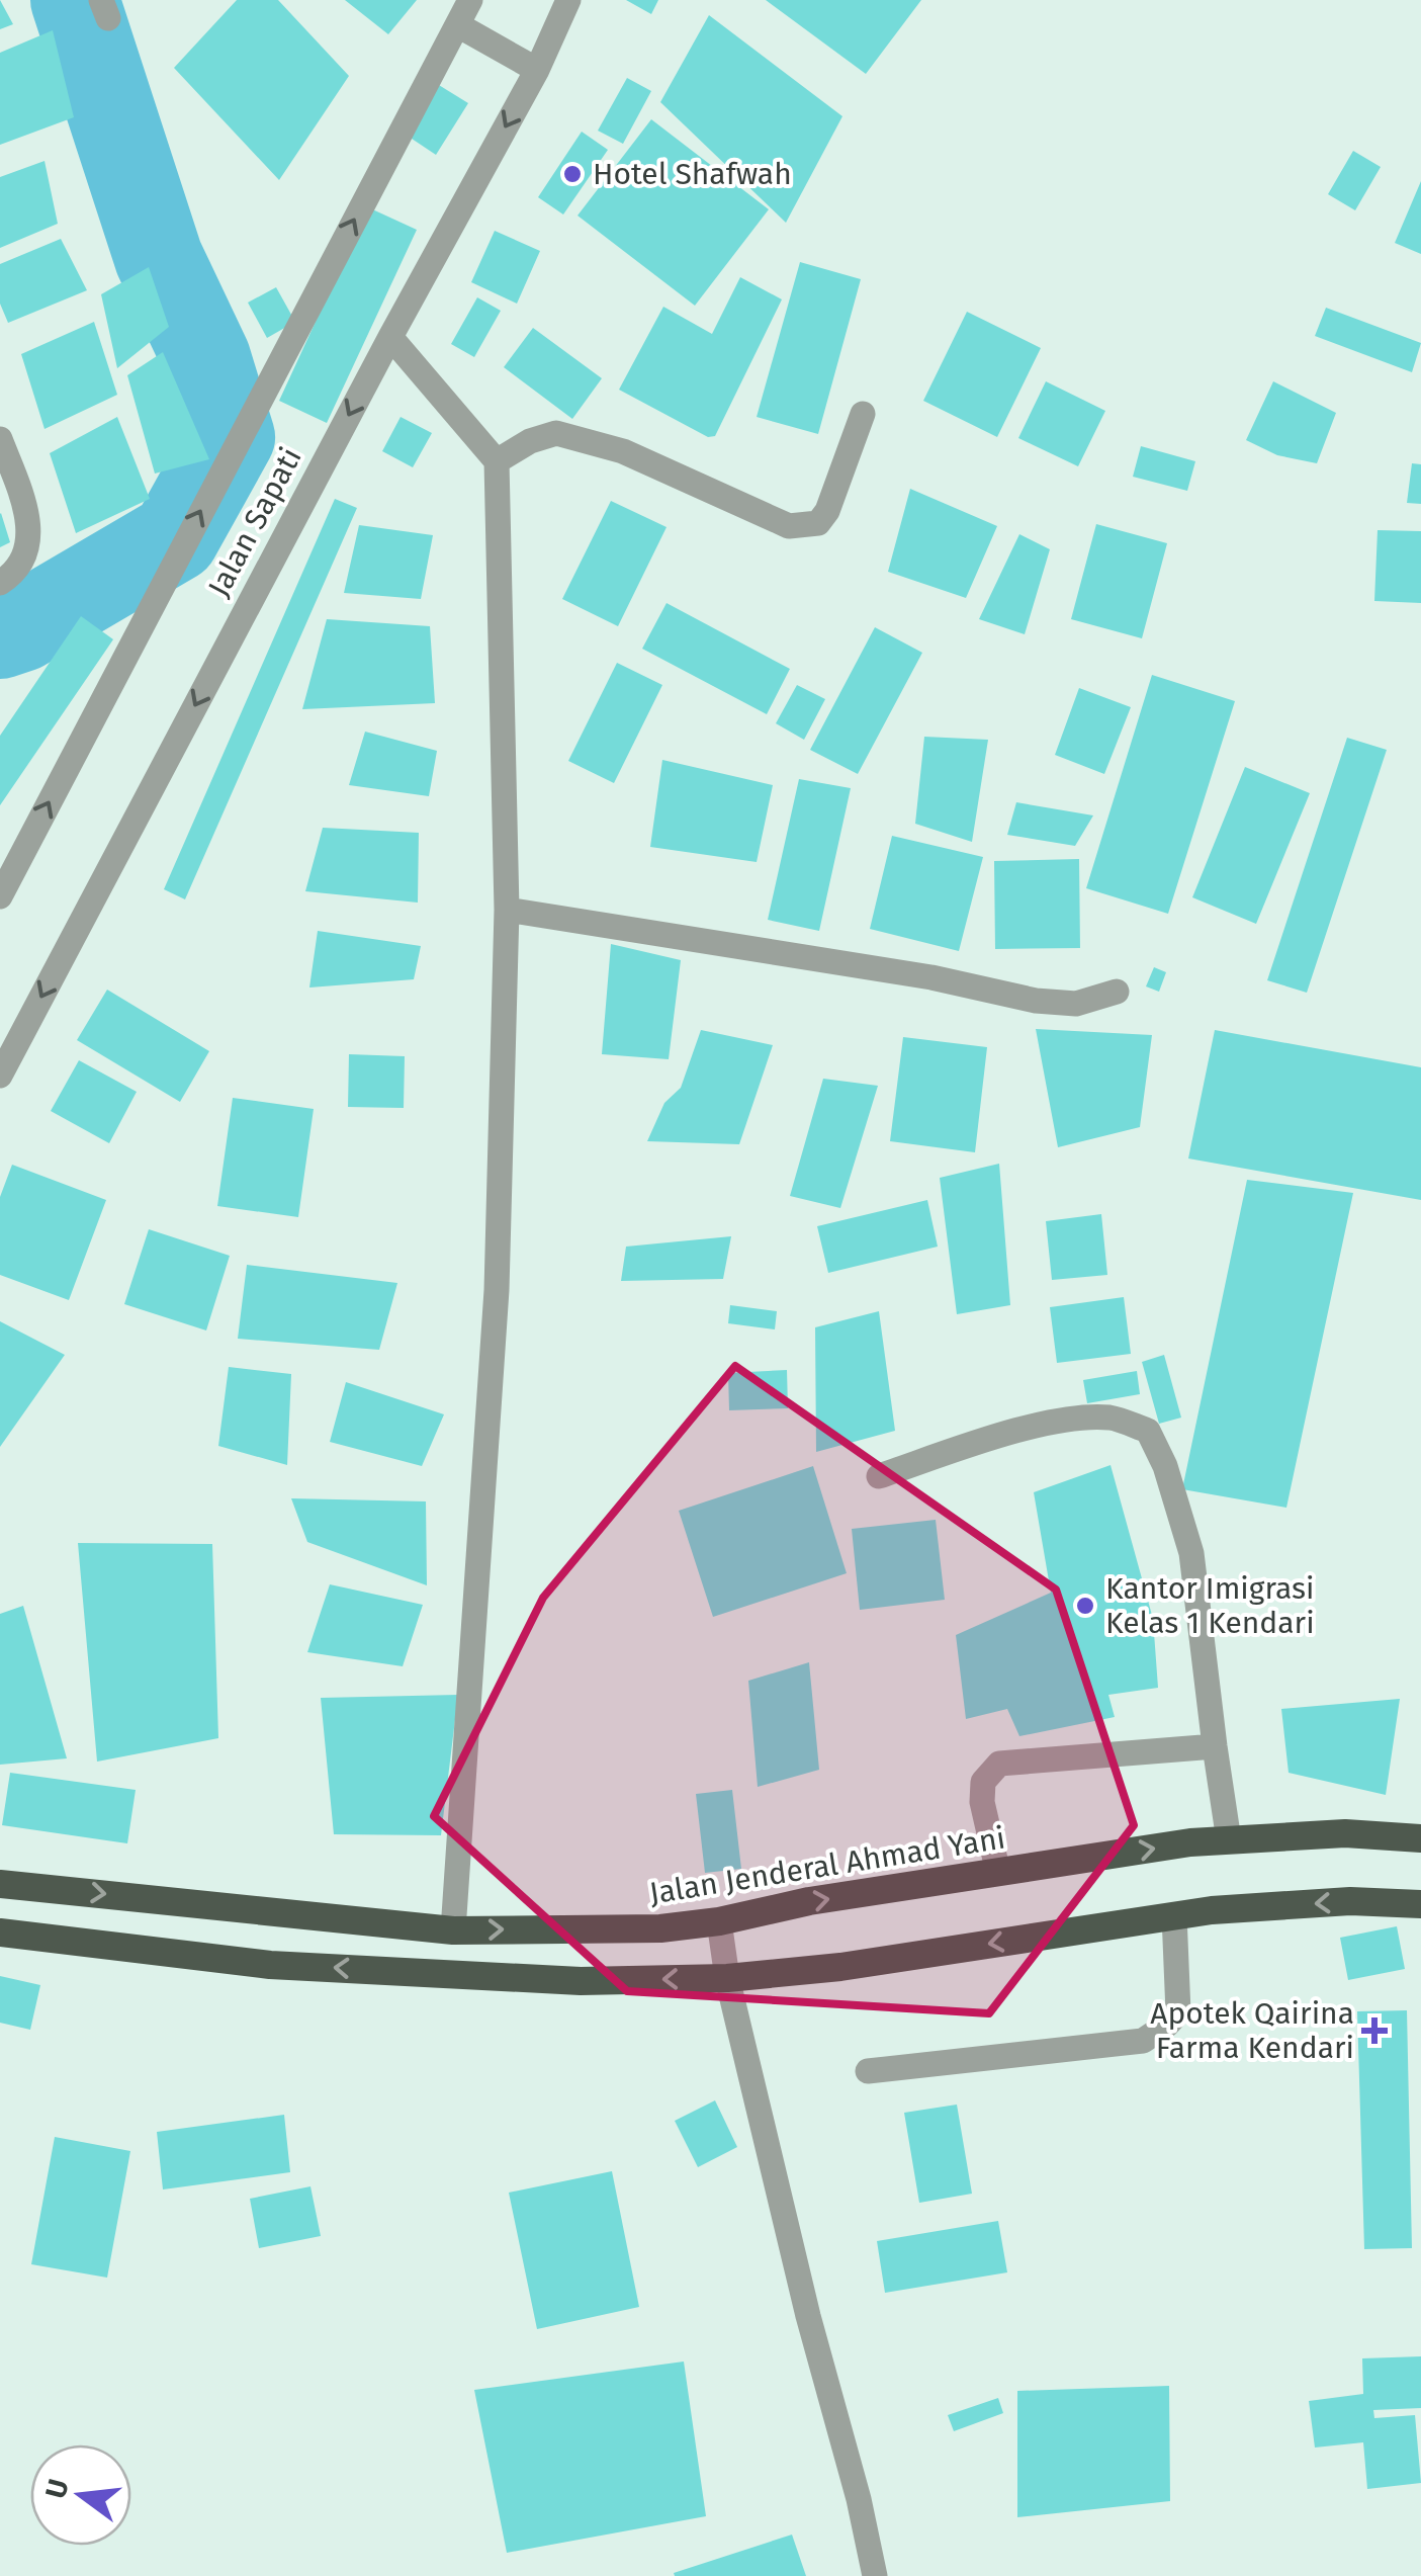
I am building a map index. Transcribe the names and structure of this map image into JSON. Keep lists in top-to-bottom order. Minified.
{"streets":{"highway":["Jalan Jenderal Ahmad Yani"],"street":["Jalan Sapati"]},"places":{"other":["Hotel Shafwah","Kantor Imigrasi Kelas 1 Kendari"],"health":["Apotek Qairina Farma Kendari"]},"north":"left"}
